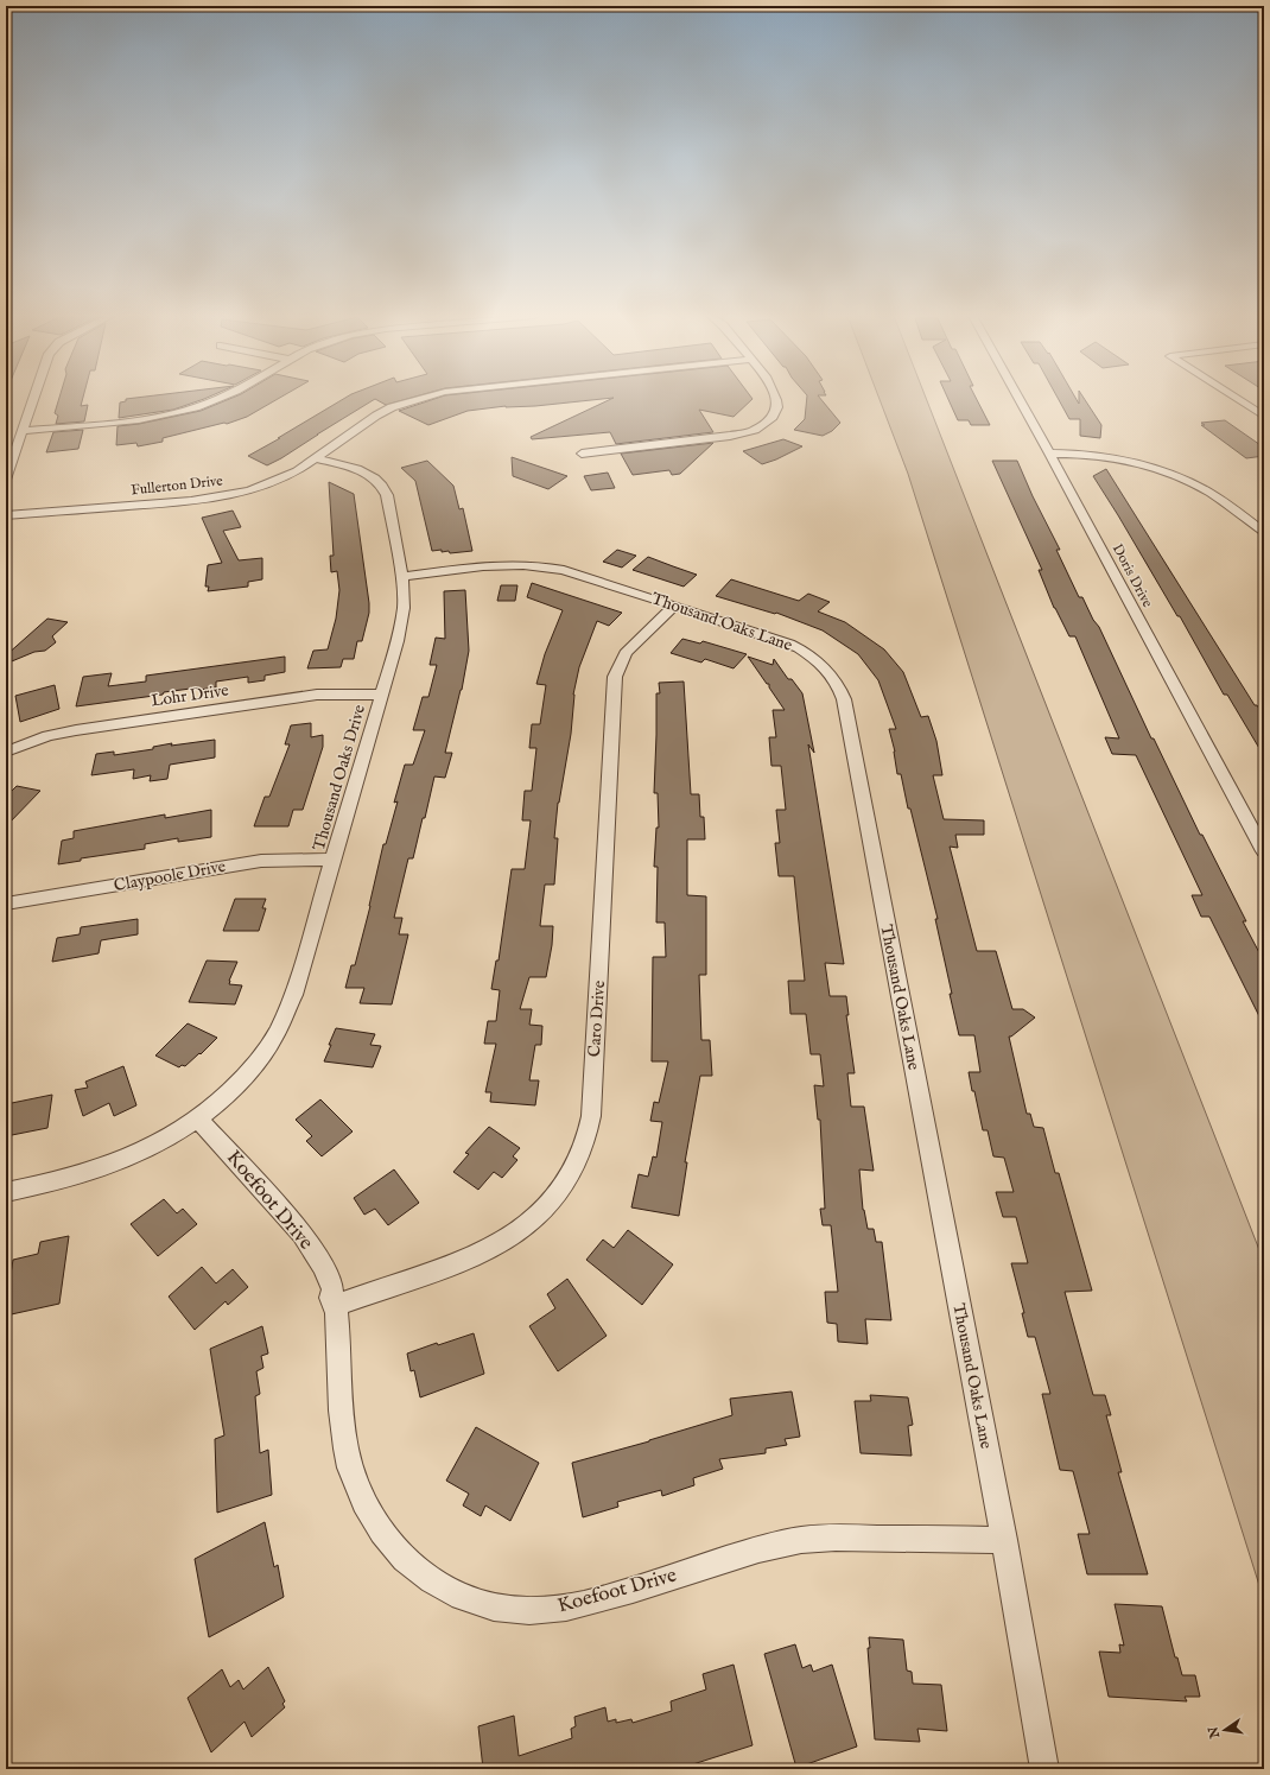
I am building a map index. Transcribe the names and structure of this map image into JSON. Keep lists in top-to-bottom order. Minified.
{"streets":{"street":["Fullerton Drive","Doris Drive","Thousand Oaks Lane","Lohr Drive","Thousand Oaks Drive","Claypoole Drive","Caro Drive","Koefoot Drive"]},"crossings":[["Fullerton Drive","Thousand Oaks Drive"],["Thousand Oaks Lane","Thousand Oaks Drive"],["Thousand Oaks Lane","Caro Drive"],["Thousand Oaks Lane","Koefoot Drive"],["Lohr Drive","Thousand Oaks Drive"],["Thousand Oaks Drive","Claypoole Drive"],["Thousand Oaks Drive","Koefoot Drive"],["Caro Drive","Koefoot Drive"]],"north":"left"}
